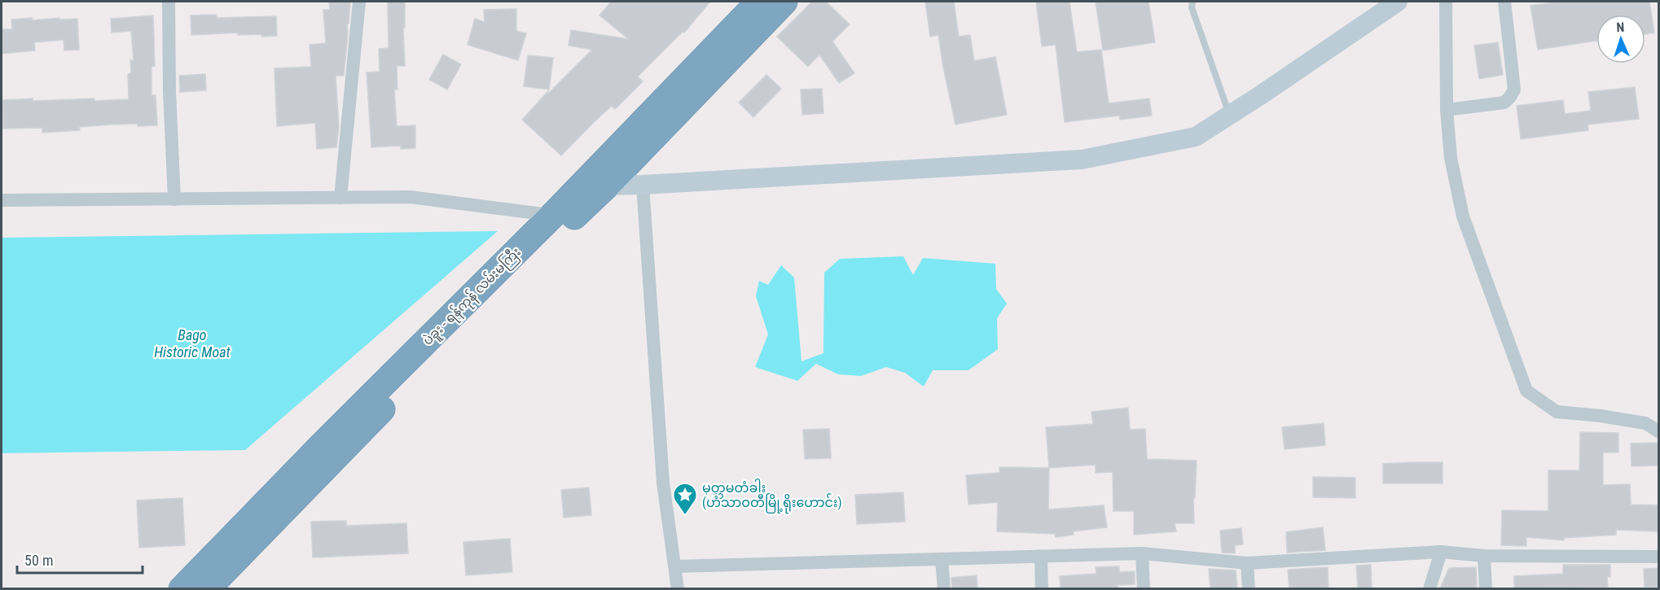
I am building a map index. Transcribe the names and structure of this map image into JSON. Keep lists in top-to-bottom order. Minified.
{"streets":{"highway":["ပဲခူး - ရန်ကုန် လမ်းမကြီး"]},"water":["Bago Historic Moat"],"places":{"place":["မုတ္တမတံခါး (ဟံသာဝတီမြို့ရိုးဟောင်း)"]},"scale_bar":"50 m","north":"top"}
